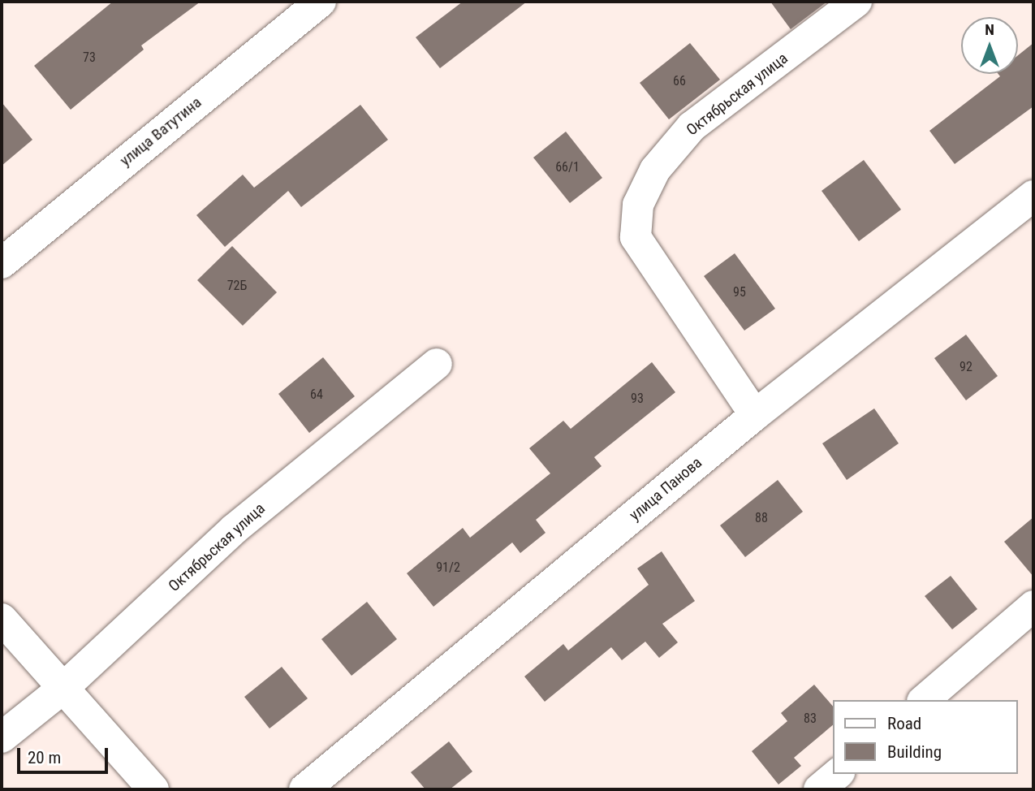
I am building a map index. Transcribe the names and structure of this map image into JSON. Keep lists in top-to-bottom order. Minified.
{"streets":{"street":["Октябрьская улица","улица Ватутина","улица Панова"]},"crossings":[["Октябрьская улица","улица Панова"]],"house_numbers":["73","66","66/1","72Б","95","92","64","93","88","91/2","83"],"legend":["Road","Building"],"scale_bar":"20 m","north":"top"}
